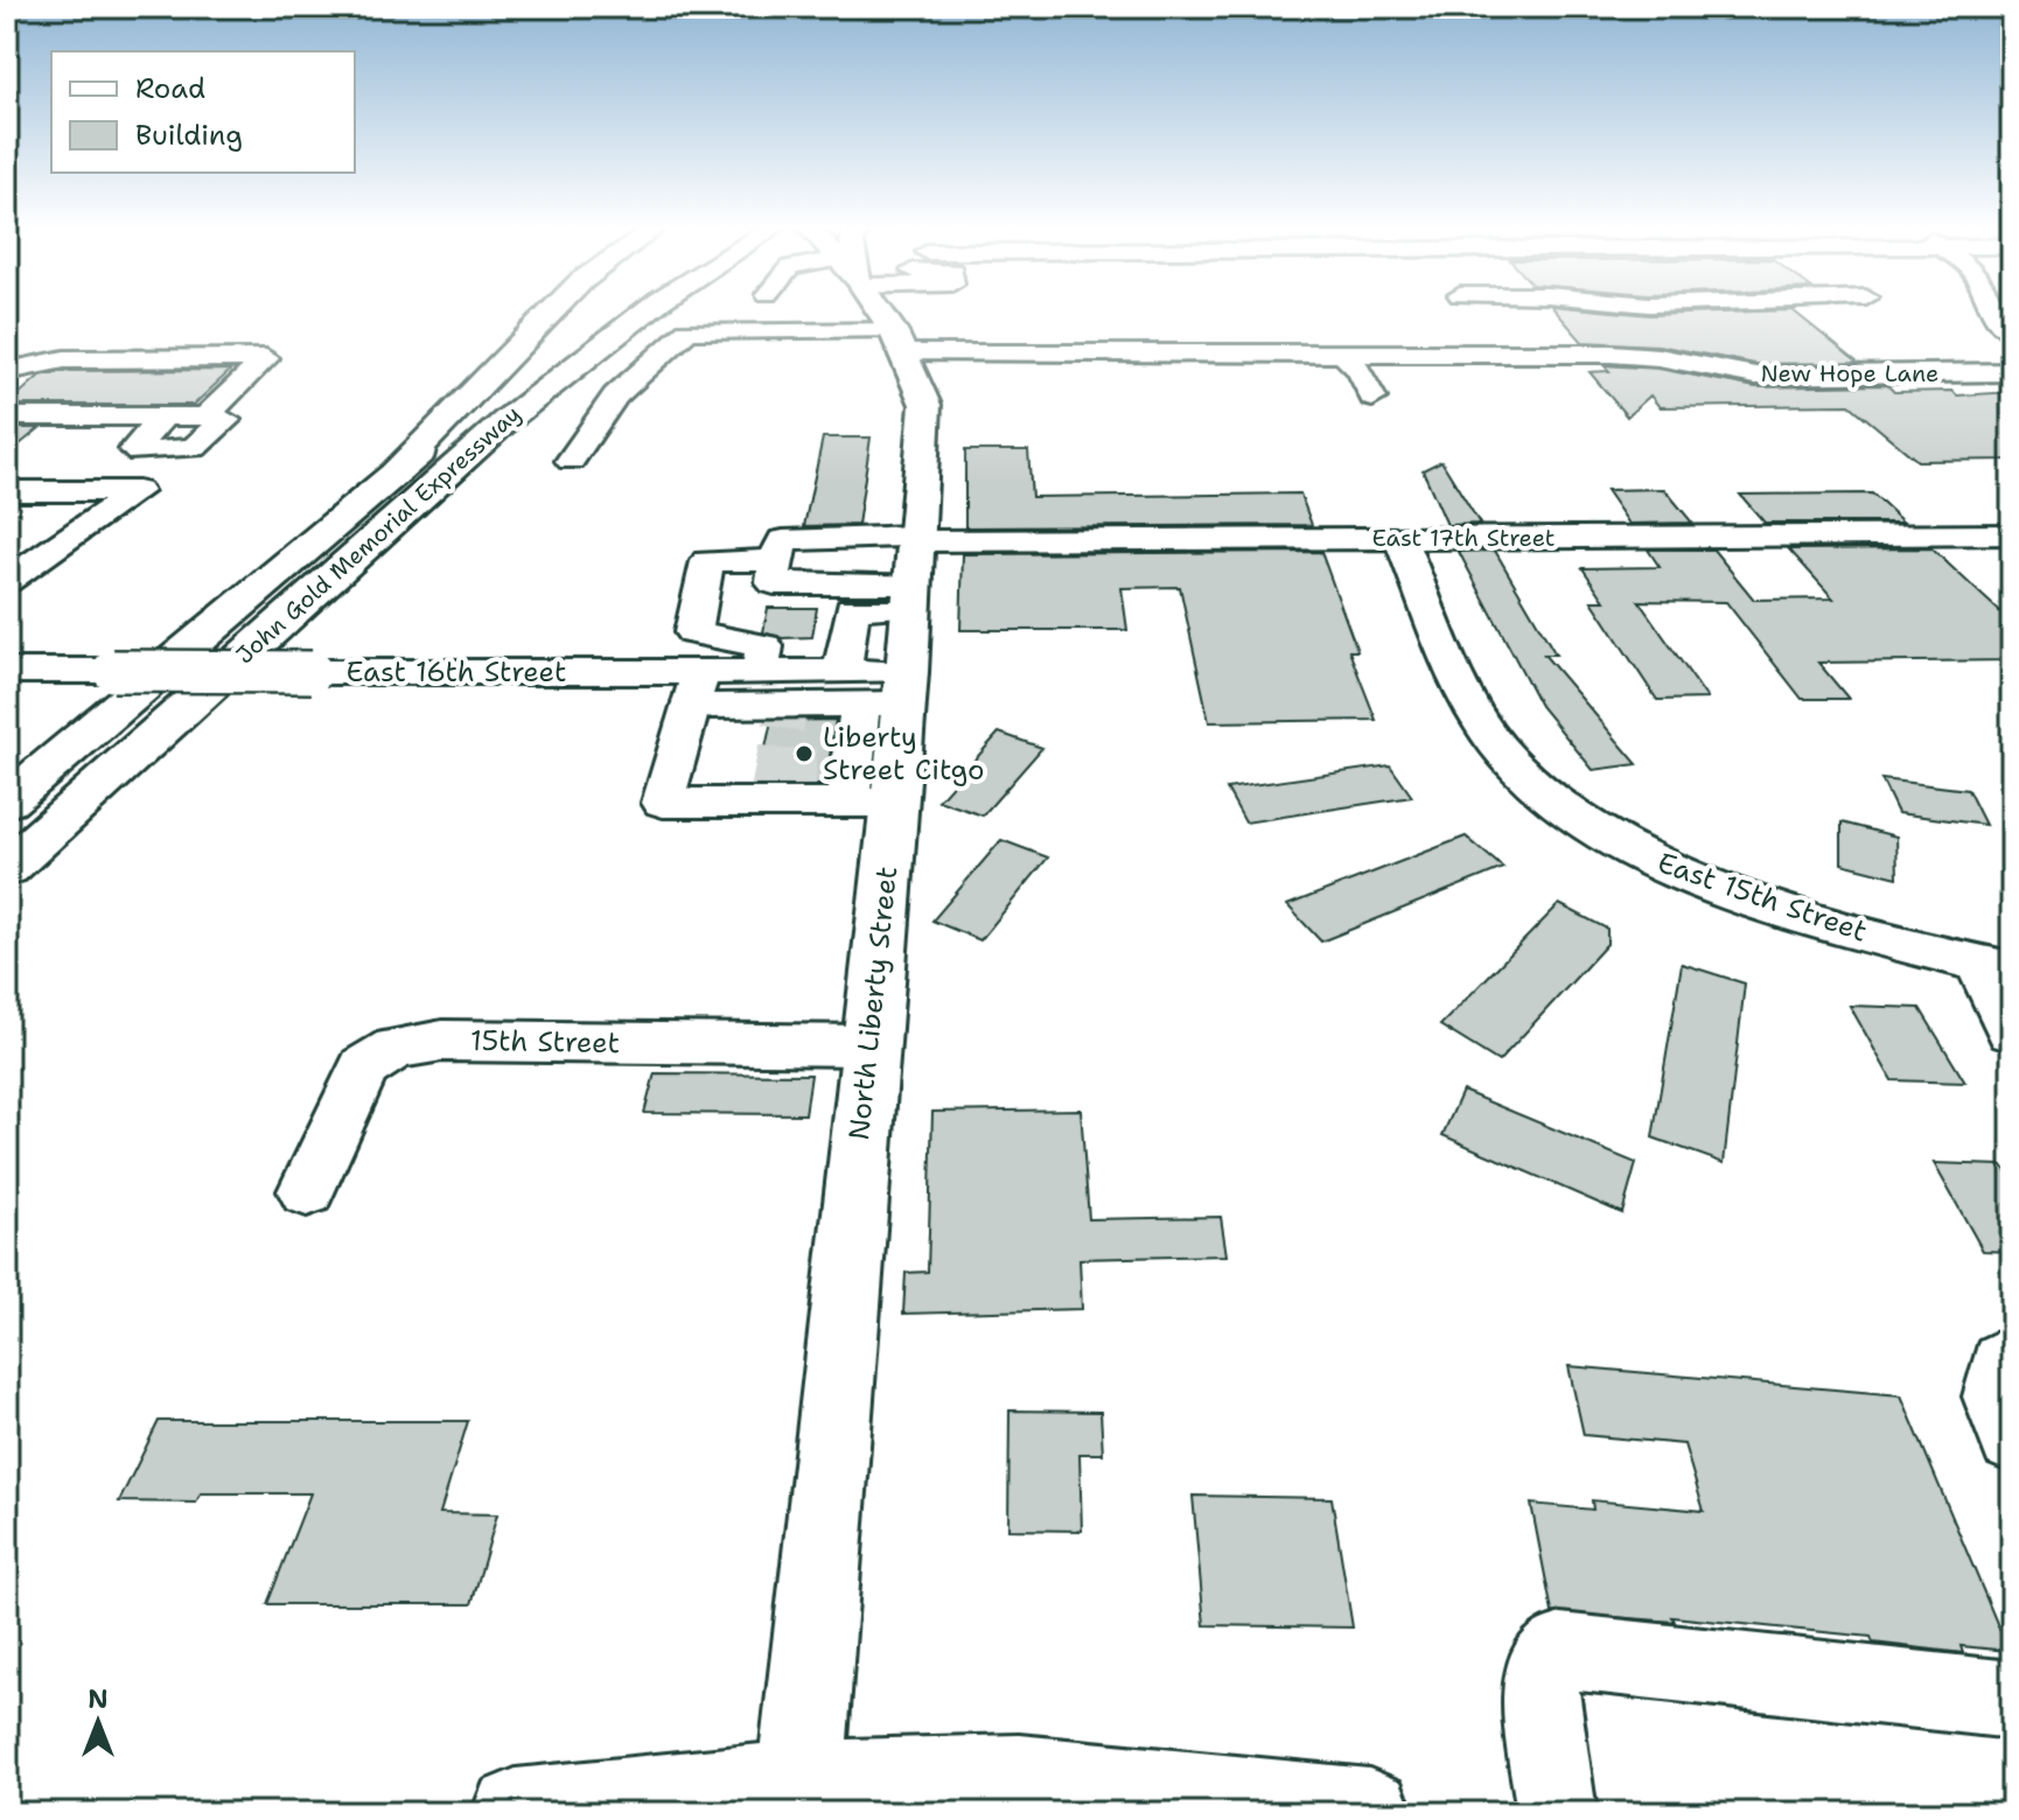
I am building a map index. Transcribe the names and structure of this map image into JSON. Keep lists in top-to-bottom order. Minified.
{"streets":{"main road":["John Gold Memorial Expressway","North Liberty Street"],"street":["New Hope Lane","East 17th Street","East 16th Street","East 15th Street","15th Street"]},"crossings":[["East 17th Street","East 15th Street"],["East 17th Street","North Liberty Street"],["East 16th Street","North Liberty Street"],["North Liberty Street","15th Street"]],"places":["Liberty Street Citgo"],"legend":["Road","Building"],"north":"top"}
